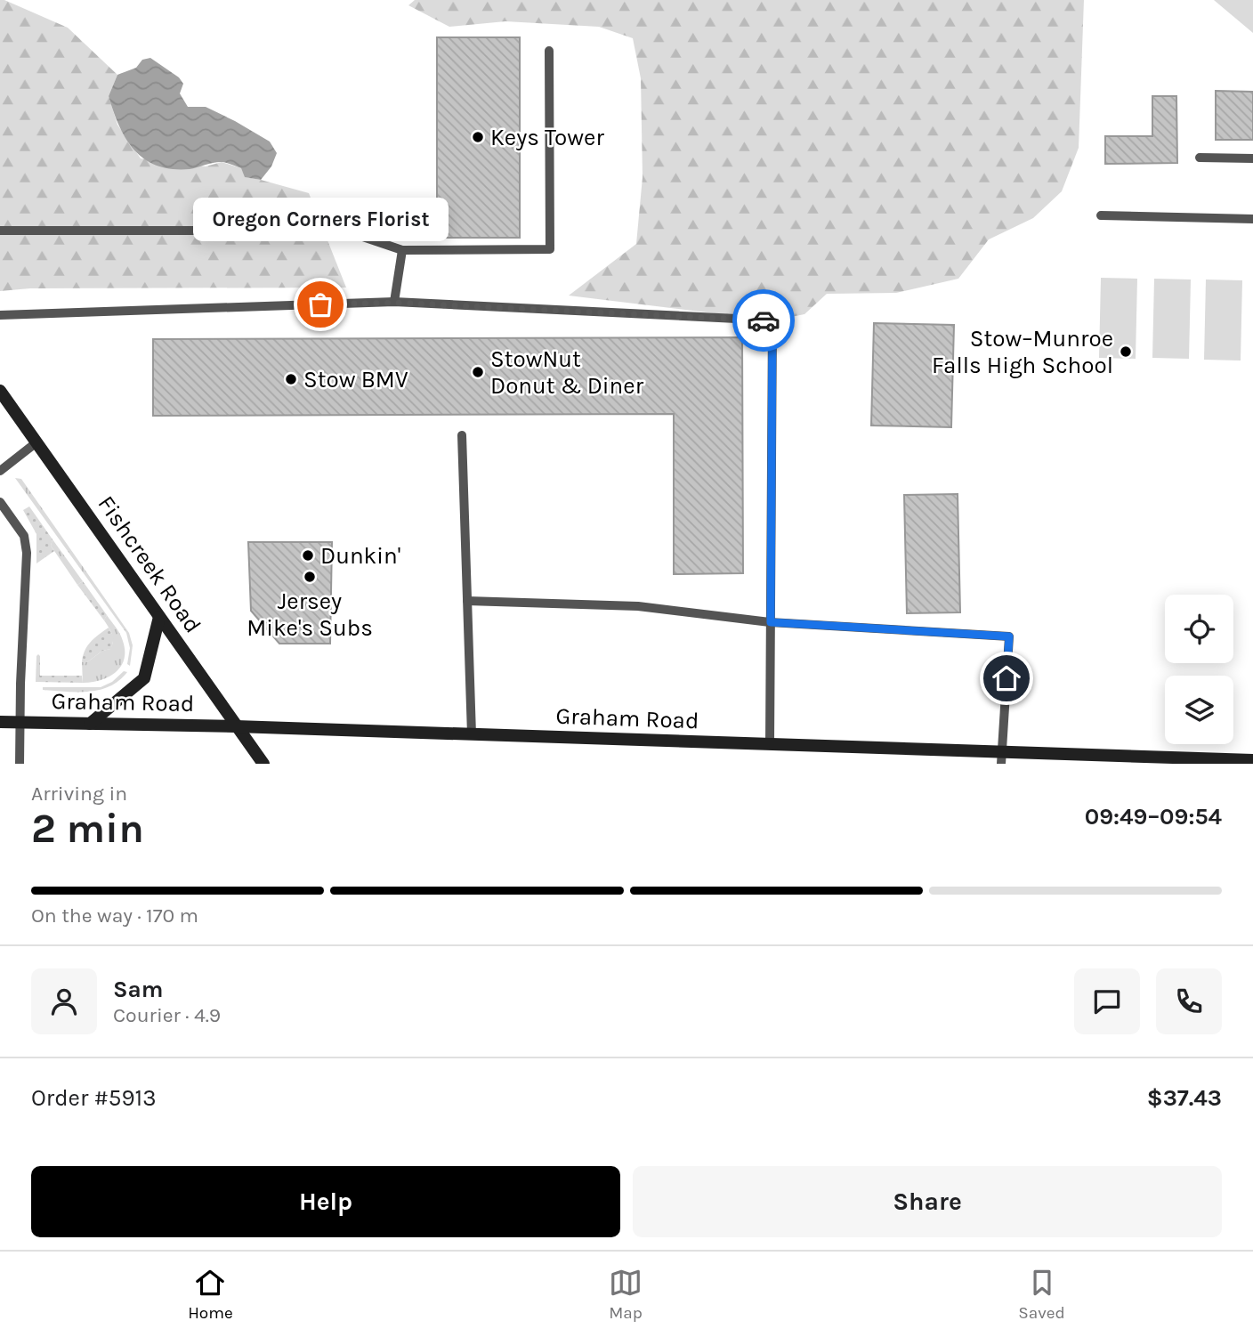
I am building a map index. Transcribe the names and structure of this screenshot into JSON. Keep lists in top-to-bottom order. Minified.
{"streets":{"main road":["Fishcreek Road","Graham Road"]},"crossings":[["Fishcreek Road","Graham Road"]],"places":["Keys Tower","Oregon Corners Florist","Stow–Munroe Falls High School","StowNut Donut & Diner","Stow BMV","Dunkin'","Jersey Mike's Subs"],"page":{"bubble":"Oregon Corners Florist","heading":["2 min","Arriving in","09:49–09:54"],"panel":["Sam","Courier · 4.9","Order #5913","$37.43"],"bar":"On the way · 170 m","buttons":["Help","Share"],"tabs":["Home","Map","Saved"]}}
